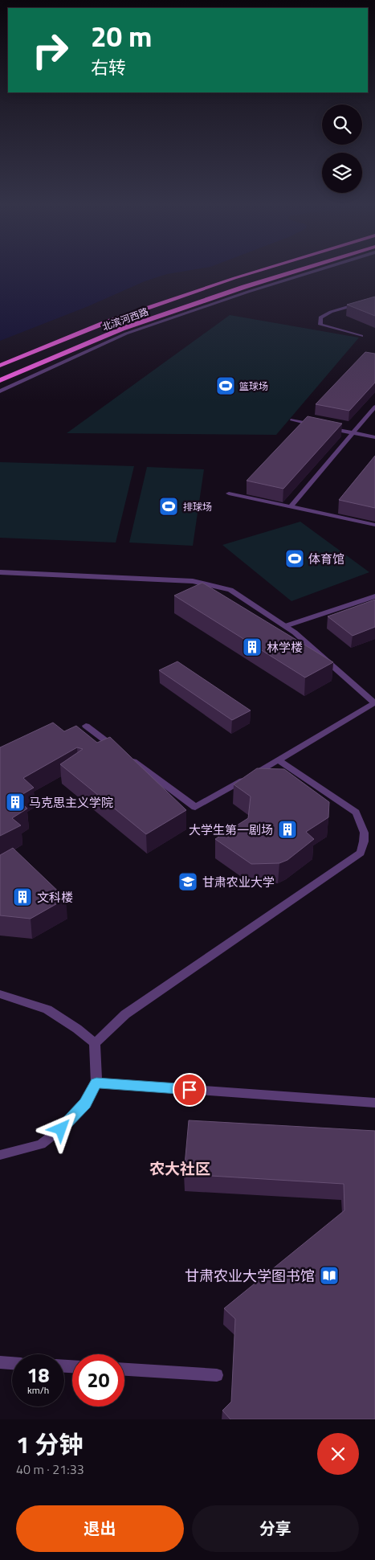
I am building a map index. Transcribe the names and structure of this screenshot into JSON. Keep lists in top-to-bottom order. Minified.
{"streets":{"main road":["北滨河西路"]},"districts":["农大社区"],"places":{"sports":["篮球场","排球场","体育馆"],"building":["林学楼","马克思主义学院","大学生第一剧场","文科楼"],"school or university":["甘肃农业大学"],"library":["甘肃农业大学图书馆"]},"page":{"turn":["20 m","右转"],"speed":"18 km/h","limit":"20","heading":["1 分钟","40 m · 21:33"],"buttons":["退出","分享"]}}
